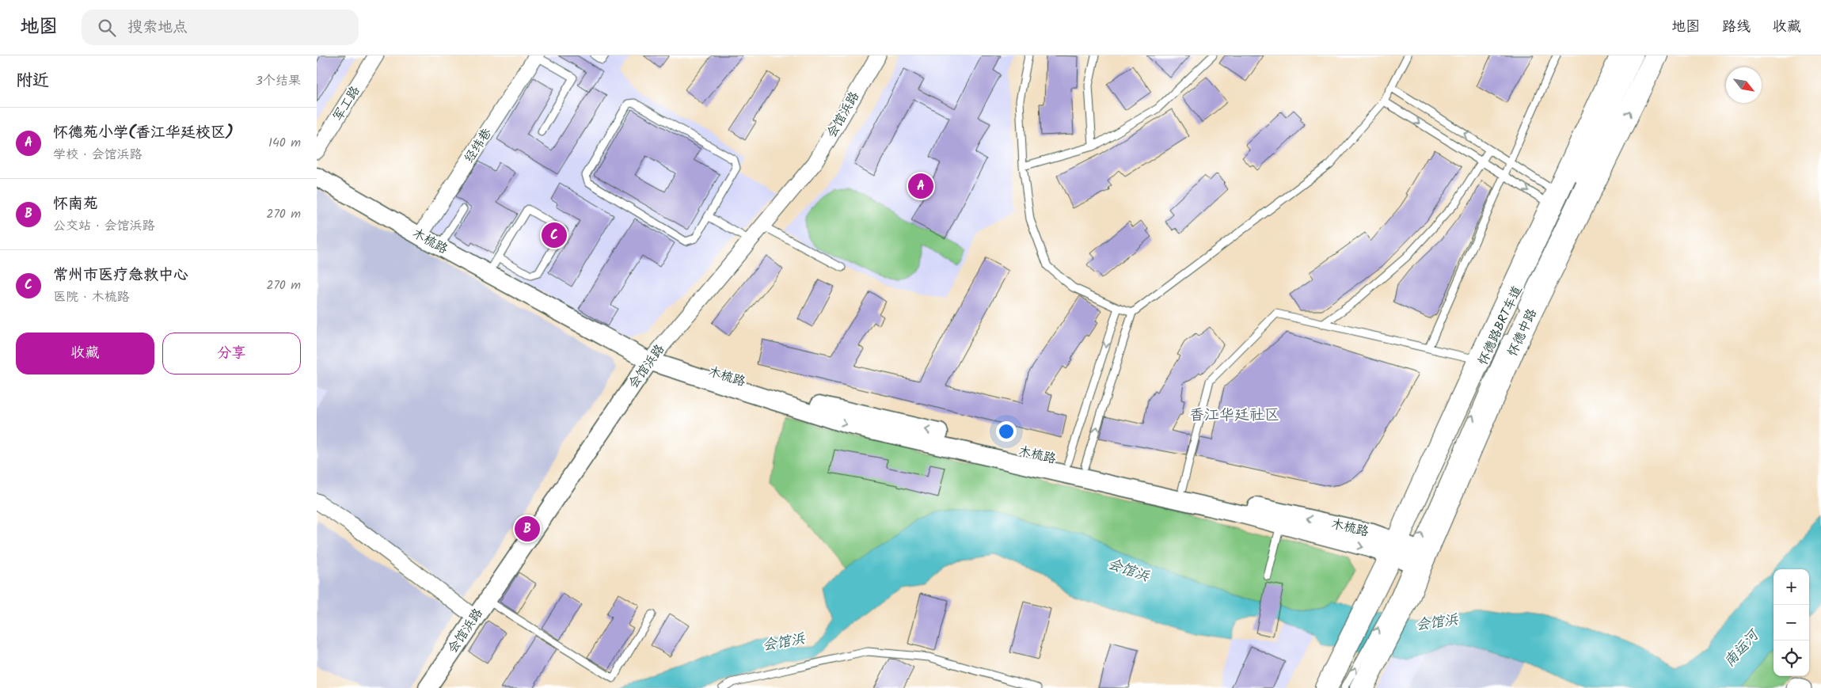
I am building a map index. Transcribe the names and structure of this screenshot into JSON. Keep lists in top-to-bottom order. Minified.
{"streets":{"main road":["怀德中路"],"street":["军工路","会馆浜路","经纬巷","木梳路"],"lane":["怀德路BRT车道"]},"crossings":[["会馆浜路","木梳路"],["经纬巷","木梳路"],["木梳路","怀德路BRT车道"],["木梳路","怀德中路"],["怀德路BRT车道","怀德中路"]],"districts":["香江华廷社区"],"water":["会馆浜","南运河"],"north":"bottom right","page":{"header":"地图","search":"搜索地点","nav":["地图","路线","收藏"],"heading":["附近","3个结果"],"list":[{"mark":"A","name":"怀德苑小学(香江华廷校区)","note":"学校 · 会馆浜路","value":"140 m"},{"mark":"B","name":"怀南苑","note":"公交站 · 会馆浜路","value":"270 m"},{"mark":"C","name":"常州市医疗急救中心","note":"医院 · 木梳路","value":"270 m"}],"pins":["A","C","B"],"buttons":["收藏","分享"],"map_buttons":["+","−"]}}
